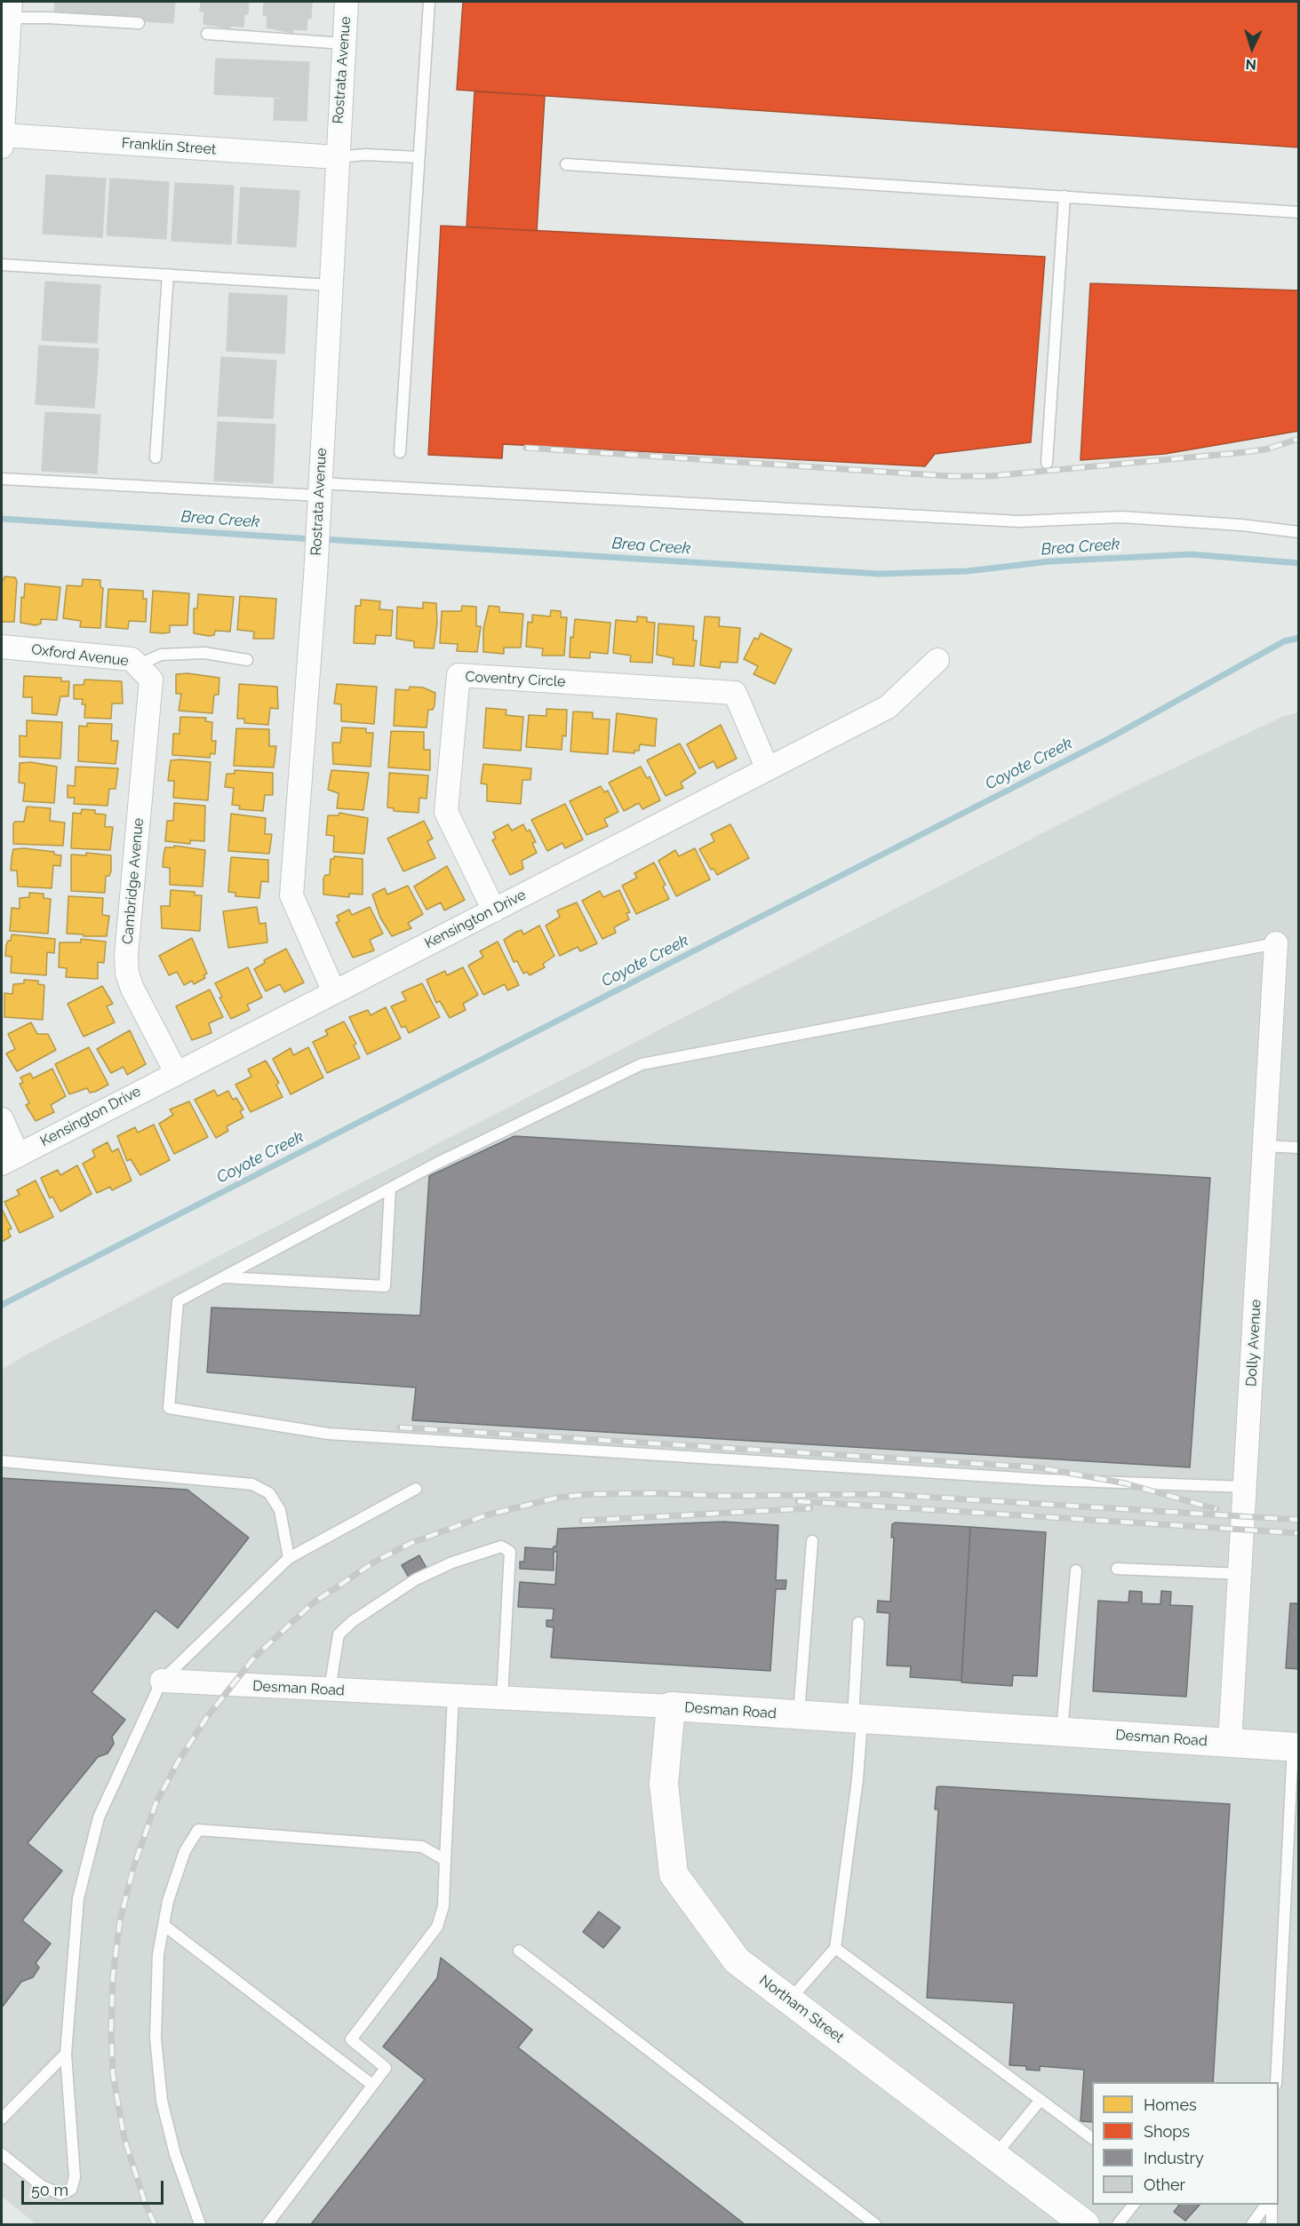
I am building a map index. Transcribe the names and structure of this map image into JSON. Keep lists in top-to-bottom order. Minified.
{"streets":{"street":["Rostrata Avenue","Franklin Street","Oxford Avenue","Coventry Circle","Cambridge Avenue","Kensington Drive","Dolly Avenue","Desman Road","Northam Street"]},"crossings":[["Rostrata Avenue","Franklin Street"],["Rostrata Avenue","Kensington Drive"],["Oxford Avenue","Cambridge Avenue"],["Coventry Circle","Kensington Drive"],["Cambridge Avenue","Kensington Drive"],["Dolly Avenue","Desman Road"],["Desman Road","Northam Street"]],"water":["Brea Creek","Coyote Creek"],"legend":["Homes","Shops","Industry","Other"],"scale_bar":"50 m","north":"bottom"}
